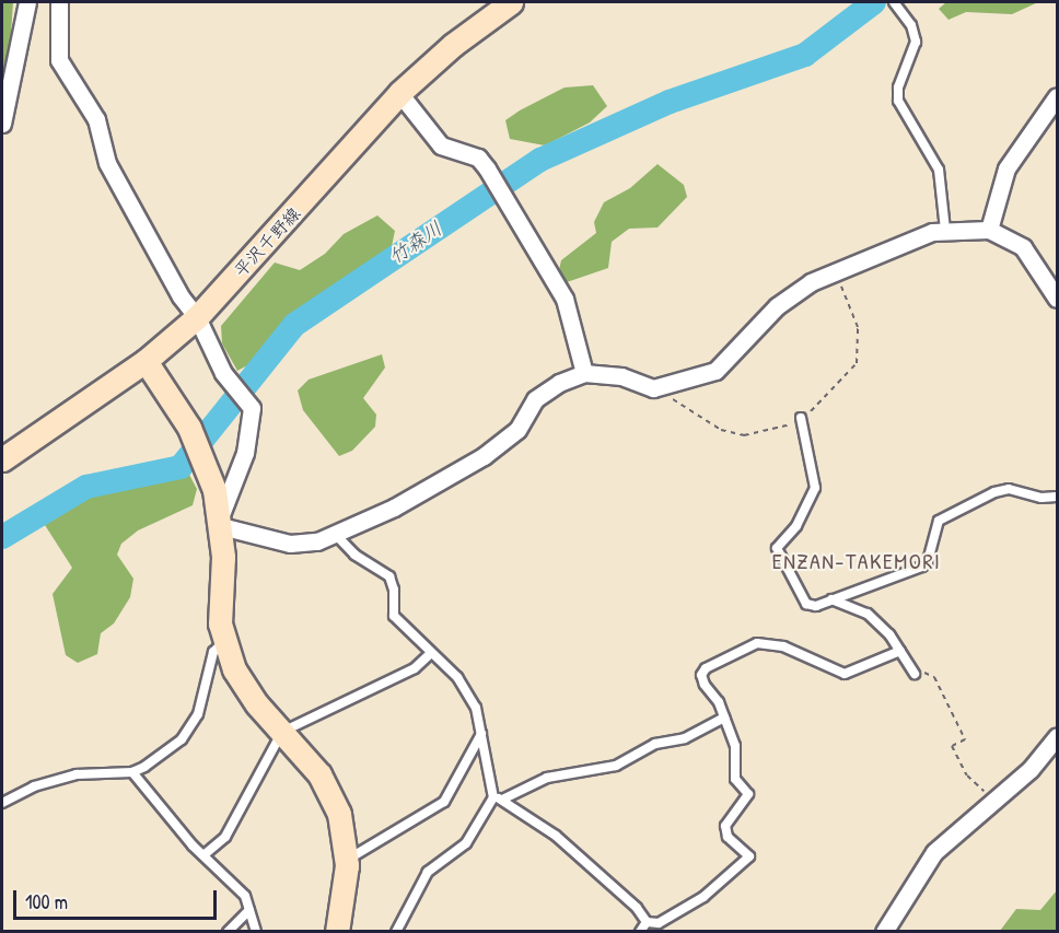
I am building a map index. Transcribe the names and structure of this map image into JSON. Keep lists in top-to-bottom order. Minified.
{"streets":{"main road":["平沢千野線"]},"districts":["ENZAN-TAKEMORI"],"water":["竹森川"],"scale_bar":"100 m"}
